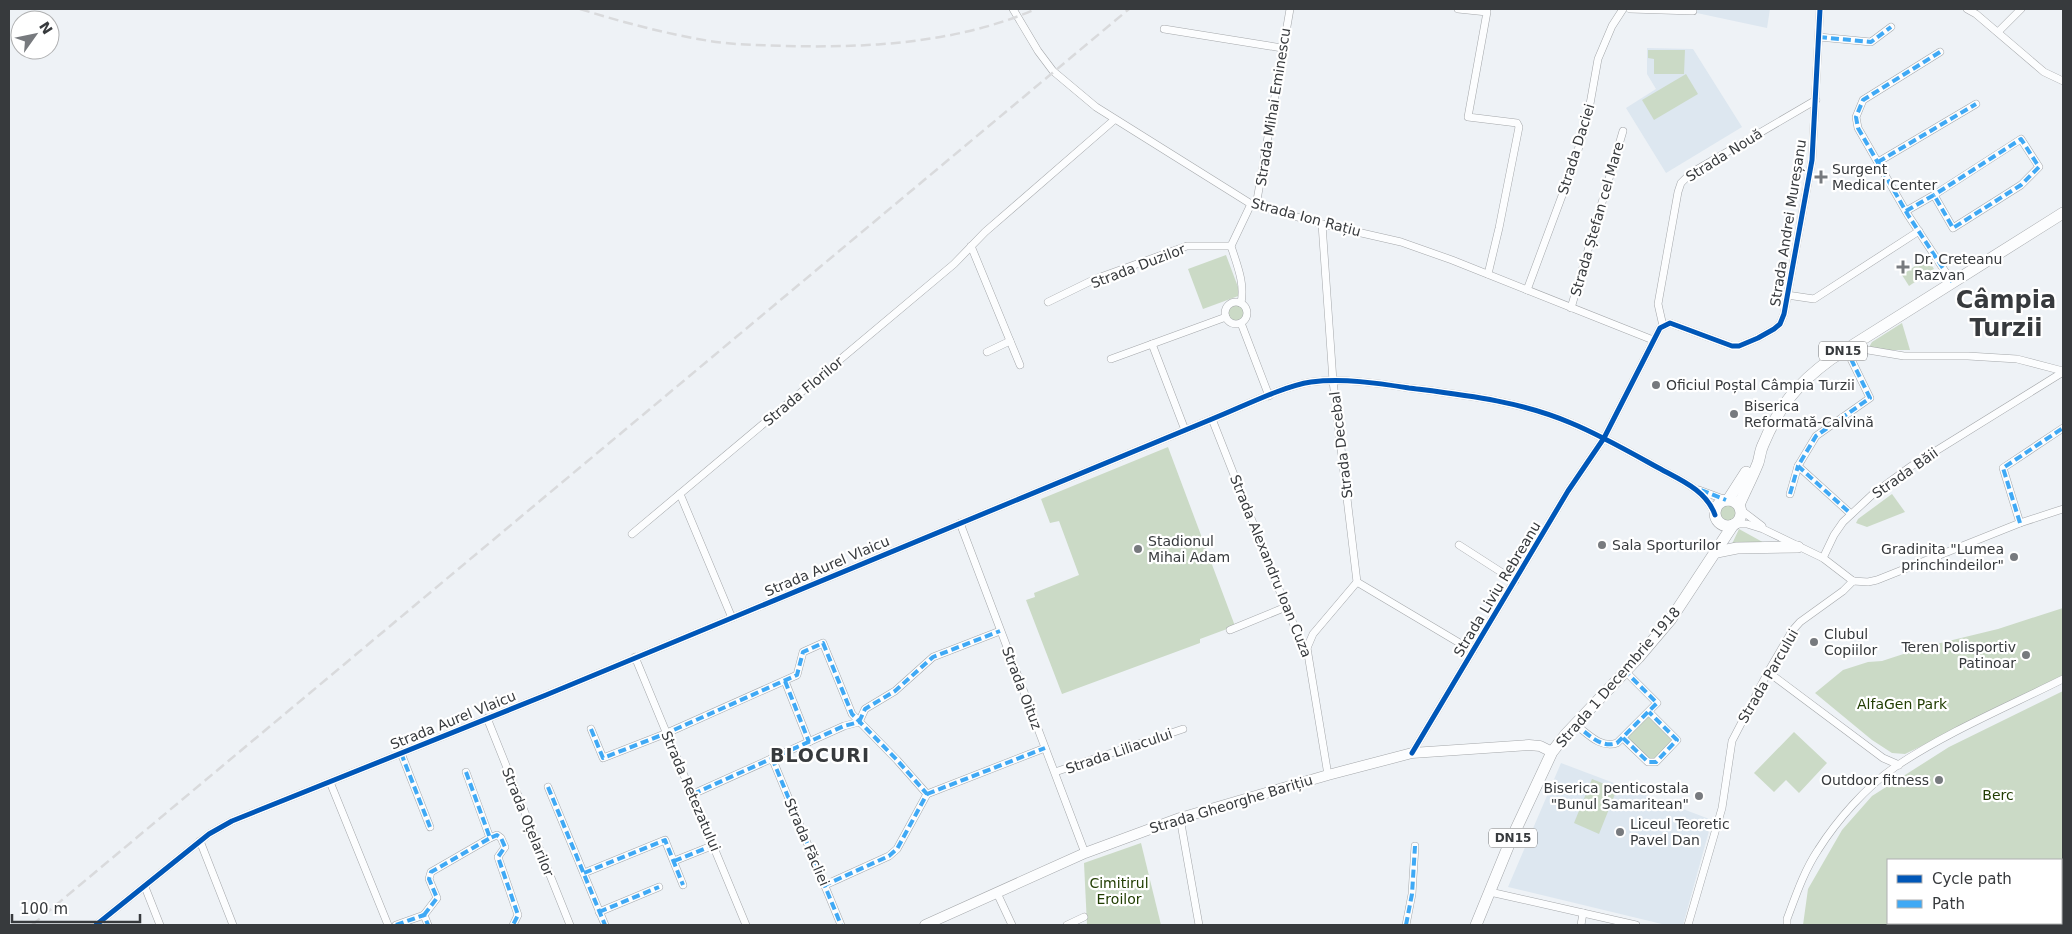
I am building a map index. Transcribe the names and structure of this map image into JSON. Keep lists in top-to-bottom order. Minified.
{"streets":{"main road":["DN15","Strada 1 Decembrie 1918"],"street":["Strada Mihai Eminescu","Strada Daciei","Strada Nouă","Strada Ion Rațiu","Strada Ștefan cel Mare","Strada Andrei Mureșanu","Strada Duzilor","Strada Florilor","Strada Decebal","Strada Băii","Strada Aurel Vlaicu","Strada Alexandru Ioan Cuza","Strada Liviu Rebreanu","Strada Parcului","Strada Oituz","Strada Liliacului","Strada Retezatului","Strada Gheorghe Barițiu","Strada Oțelarilor","Strada Făcliei"]},"crossings":[["Strada Mihai Eminescu","Strada Ion Rațiu"],["Strada Mihai Eminescu","Strada Duzilor"],["Strada Daciei","Strada Ion Rațiu"],["Strada Nouă","Strada Andrei Mureșanu"],["Strada Ion Rațiu","Strada Ștefan cel Mare"],["Strada Ion Rațiu","Strada Florilor"],["Strada Ion Rațiu","Strada Decebal"],["Strada Ion Rațiu","Strada Liviu Rebreanu"],["DN15","Strada 1 Decembrie 1918"],["Strada Decebal","Strada Aurel Vlaicu"],["Strada Aurel Vlaicu","Strada Alexandru Ioan Cuza"],["Strada Aurel Vlaicu","Strada Liviu Rebreanu"],["Strada Aurel Vlaicu","Strada Oituz"],["Strada Aurel Vlaicu","Strada Retezatului"],["Strada Aurel Vlaicu","Strada Oțelarilor"],["Strada Alexandru Ioan Cuza","Strada Gheorghe Barițiu"],["Strada Liviu Rebreanu","Strada Gheorghe Barițiu"],["Strada 1 Decembrie 1918","Strada Gheorghe Barițiu"],["Strada Oituz","Strada Liliacului"],["Strada Oituz","Strada Gheorghe Barițiu"]],"districts":["Câmpia Turzii","BLOCURI"],"parks":["AlfaGen Park","Berc","Cimitirul Eroilor"],"places":{"health":["Surgent Medical Center","Dr. Creteanu Razvan"],"other":["Oficiul Poștal Câmpia Turzii","Biserica Reformată-Calvină","Sala Sporturilor","Stadionul Mihai Adam","Gradinita \"Lumea princhindeilor\"","Clubul Copiilor","Teren Polisportiv Patinoar","Outdoor fitness","Biserica penticostala \"Bunul Samaritean\"","Liceul Teoretic Pavel Dan"]},"legend":["Cycle path","Path"],"scale_bar":"100 m","north":"top right"}
